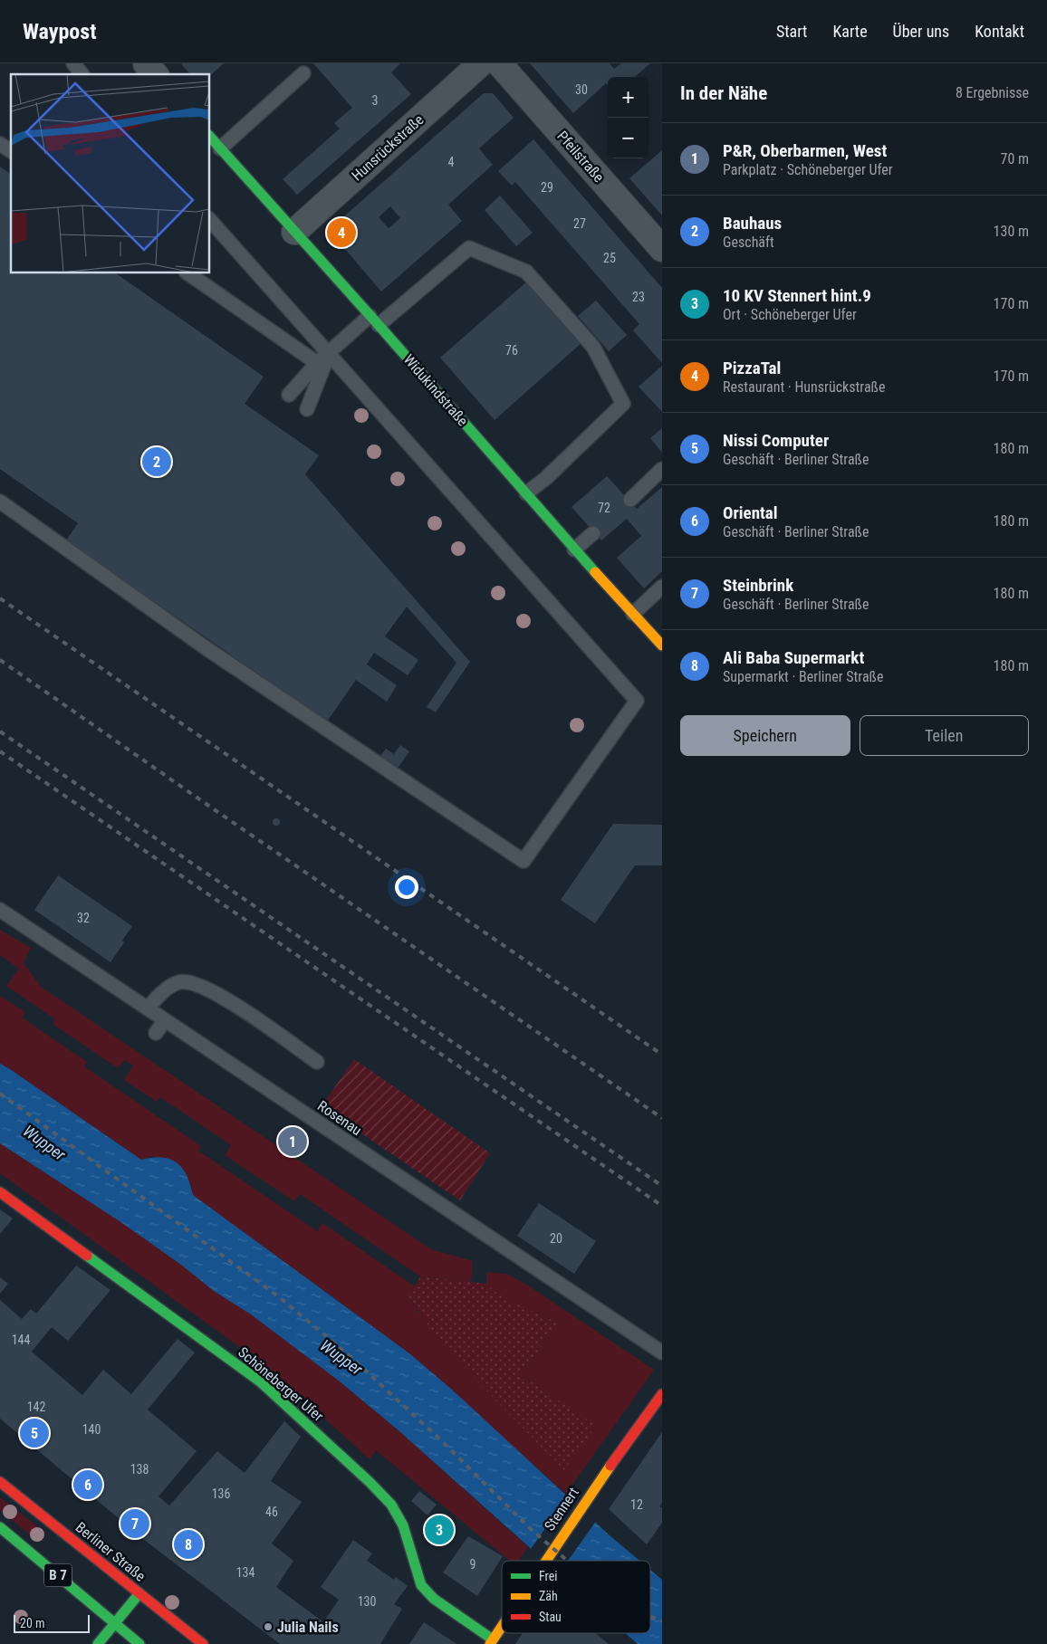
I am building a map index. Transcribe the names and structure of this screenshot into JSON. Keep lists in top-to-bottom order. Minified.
{"streets":{"street":["Hunsrückstraße","Pfeilstraße","Widukindstraße","Schöneberger Ufer","Stennert","Berliner Straße","B 7"],"lane":["Rosenau"]},"crossings":[["Hunsrückstraße","Widukindstraße"],["Schöneberger Ufer","Stennert"]],"water":["Wupper"],"places":["Julia Nails"],"house_numbers":["30","3","4","29","27","25","23","76","72","32","20","144","142","140","138","136","12","46","9","134","130"],"legend":["Frei","Zäh","Stau"],"scale_bar":"20 m","page":{"header":"Waypost","nav":["Start","Karte","Über uns","Kontakt"],"heading":["In der Nähe","8 Ergebnisse"],"map_buttons":["+","−"],"list":[{"mark":"1","name":"P&R, Oberbarmen, West","note":"Parkplatz · Schöneberger Ufer","value":"70 m"},{"mark":"2","name":"Bauhaus","note":"Geschäft","value":"130 m"},{"mark":"3","name":"10 KV Stennert hint.9","note":"Ort · Schöneberger Ufer","value":"170 m"},{"mark":"4","name":"PizzaTal","note":"Restaurant · Hunsrückstraße","value":"170 m"},{"mark":"5","name":"Nissi Computer","note":"Geschäft · Berliner Straße","value":"180 m"},{"mark":"6","name":"Oriental","note":"Geschäft · Berliner Straße","value":"180 m"},{"mark":"7","name":"Steinbrink","note":"Geschäft · Berliner Straße","value":"180 m"},{"mark":"8","name":"Ali Baba Supermarkt","note":"Supermarkt · Berliner Straße","value":"180 m"}],"pins":["4","2","1","5","6","7","3","8"],"buttons":["Speichern","Teilen"],"scale":"20 m"}}
